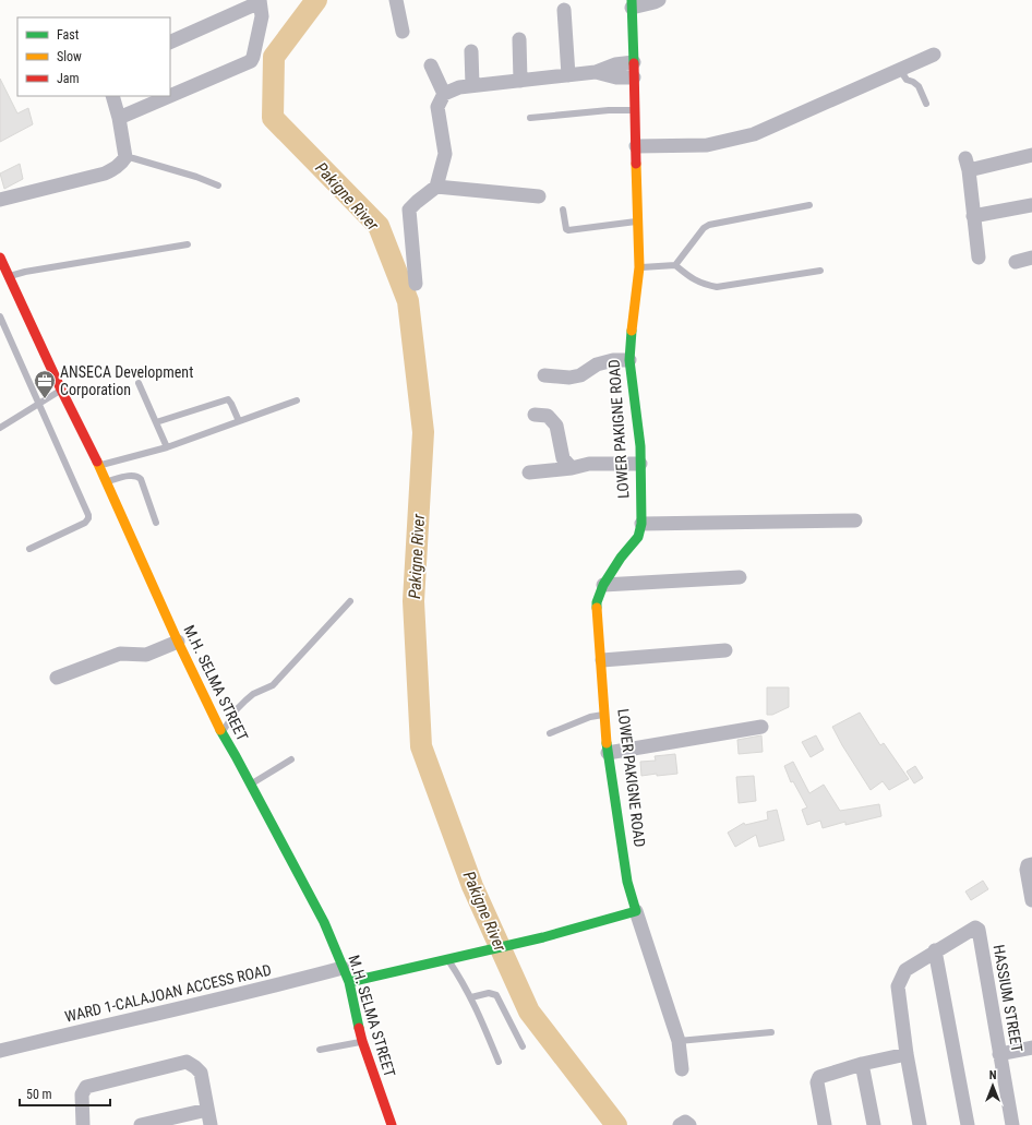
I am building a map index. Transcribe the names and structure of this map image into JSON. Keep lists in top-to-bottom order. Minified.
{"streets":{"street":["LOWER PAKIGNE ROAD","M.H. SELMA STREET","WARD 1-CALAJOAN ACCESS ROAD","HASSIUM STREET"]},"crossings":[["M.H. SELMA STREET","WARD 1-CALAJOAN ACCESS ROAD"]],"water":["Pakigne River"],"places":{"office":["ANSECA Development Corporation"]},"legend":["Fast","Slow","Jam"],"scale_bar":"50 m","north":"top"}
